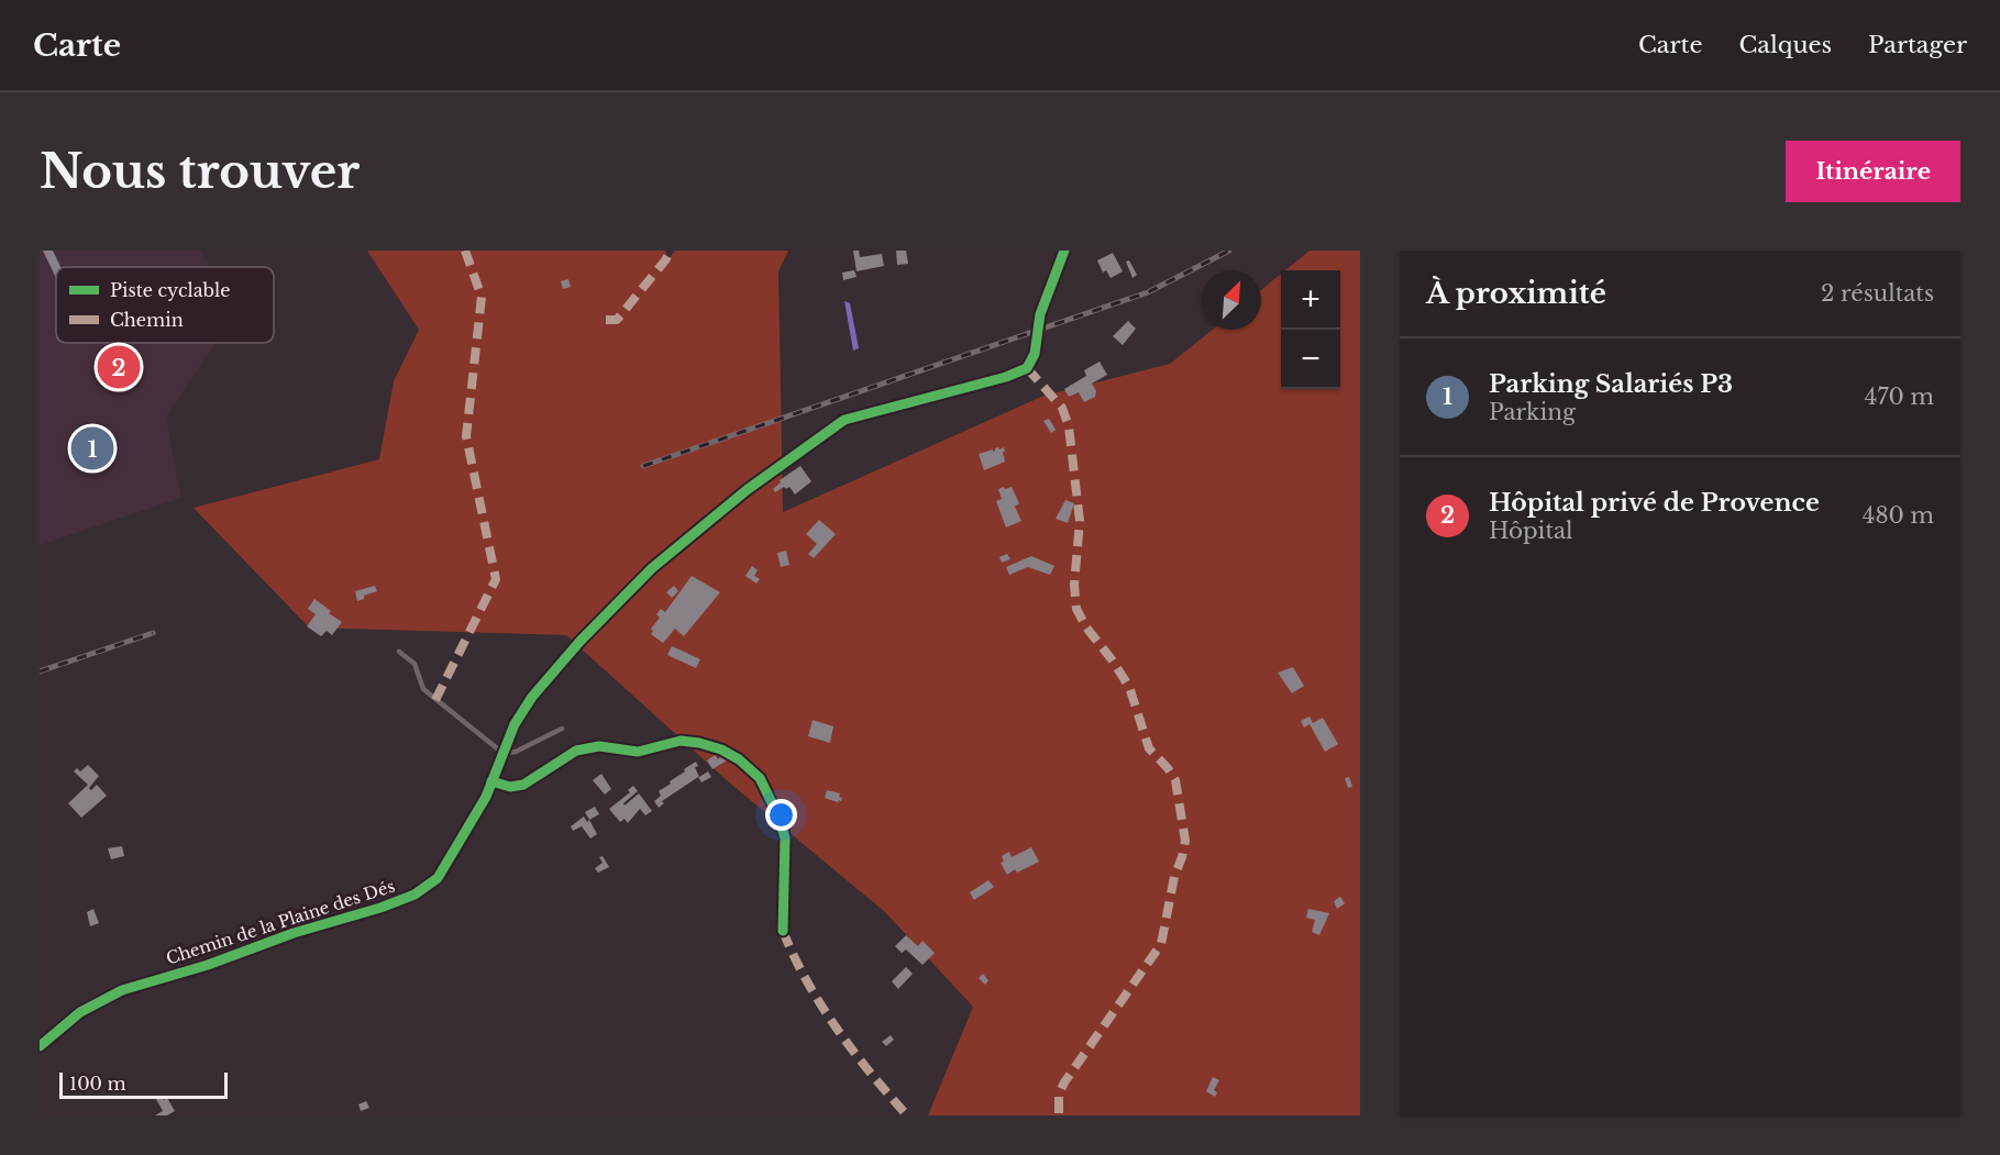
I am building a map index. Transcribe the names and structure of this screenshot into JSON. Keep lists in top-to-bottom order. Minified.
{"streets":{"street":["Chemin de la Plaine des Dés"]},"legend":["Piste cyclable","Chemin"],"scale_bar":"100 m","north":"top right","page":{"header":"Carte","nav":["Carte","Calques","Partager"],"buttons":"Itinéraire","title":"Nous trouver","heading":["À proximité","2 résultats"],"map_buttons":["+","−"],"list":[{"mark":"1","name":"Parking Salariés P3","note":"Parking","value":"470 m"},{"mark":"2","name":"Hôpital privé de Provence","note":"Hôpital","value":"480 m"}],"pins":["2","1"],"scale":"100 m"}}
